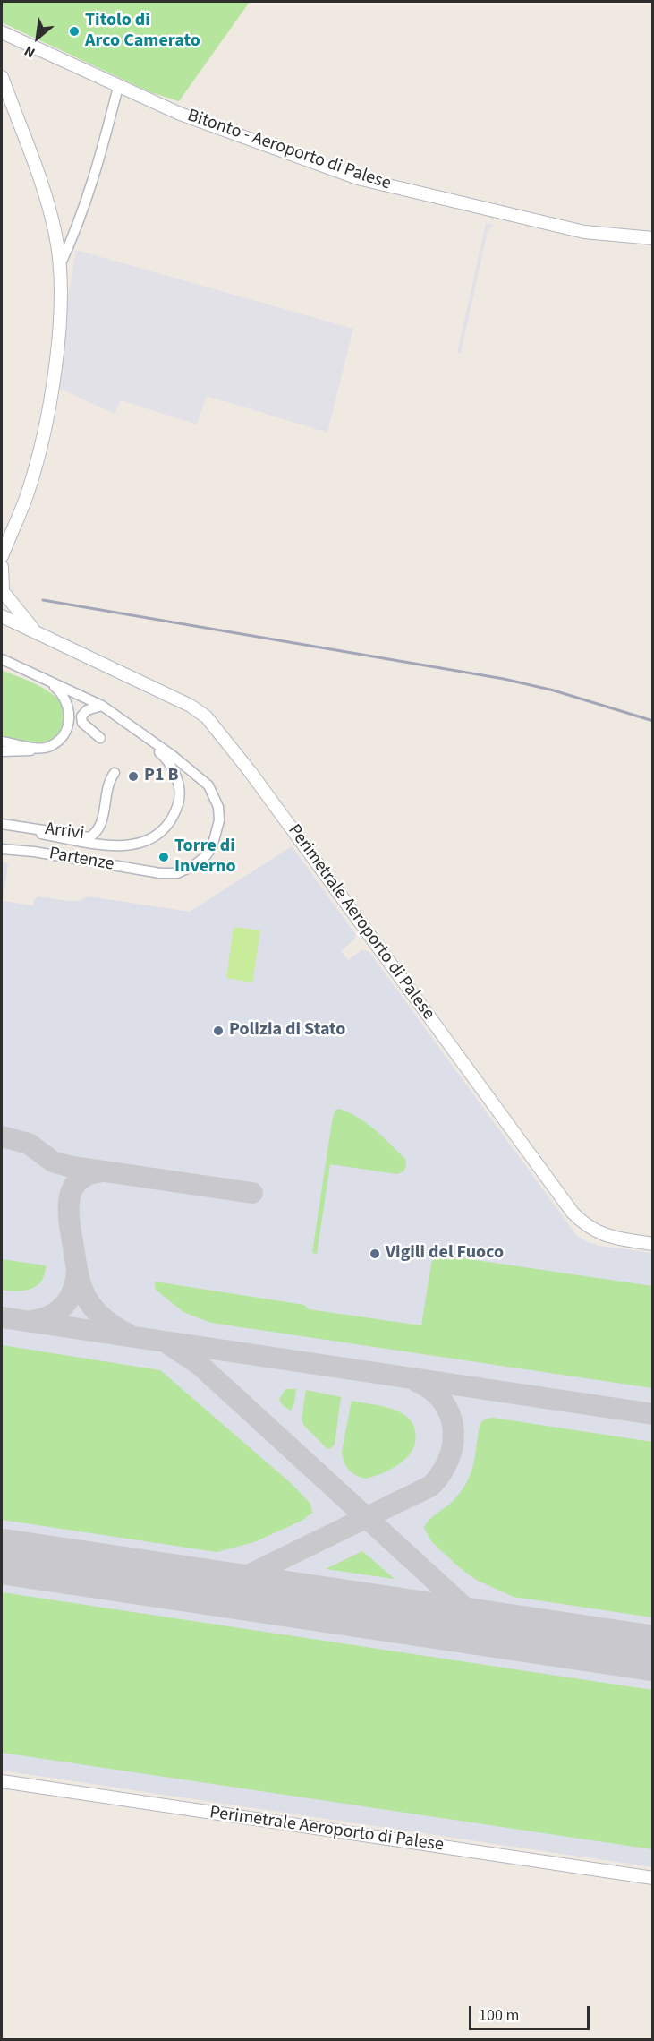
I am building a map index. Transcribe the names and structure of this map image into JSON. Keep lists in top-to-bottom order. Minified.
{"streets":{"street":["Bitonto - Aeroporto di Palese","Arrivi","Partenze","Perimetrale Aeroporto di Palese"]},"crossings":[["Arrivi","Partenze"]],"places":["Titolo di Arco Camerato","P1 B","Torre di Inverno","Polizia di Stato","Vigili del Fuoco"],"scale_bar":"100 m","north":"bottom left"}
